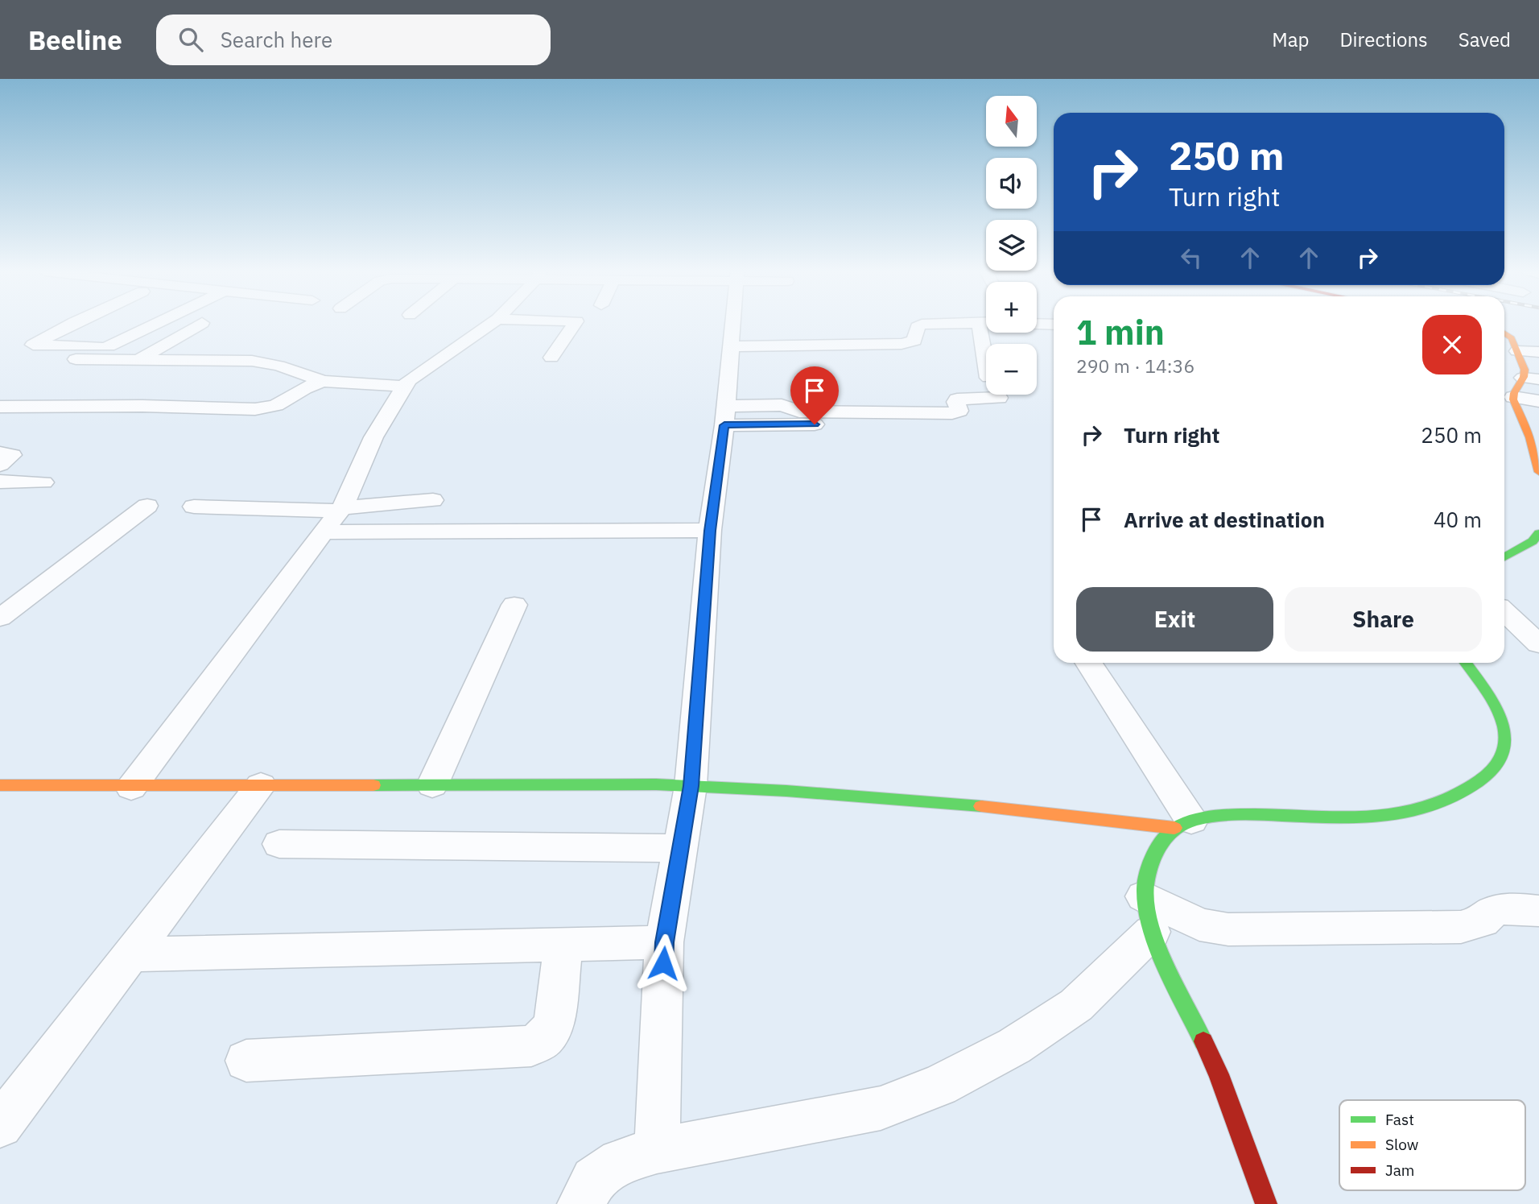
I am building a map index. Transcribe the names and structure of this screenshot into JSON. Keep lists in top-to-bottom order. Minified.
{"legend":["Fast","Slow","Jam"],"north":"top","page":{"header":"Beeline","search":"Search here","nav":["Map","Directions","Saved"],"map_buttons":["+","−"],"turn":["250 m","Turn right"],"heading":["1 min","290 m · 14:36"],"list":[{"name":"Turn right","value":"250 m"},{"name":"Arrive at destination","value":"40 m"}],"buttons":["Exit","Share"]}}
